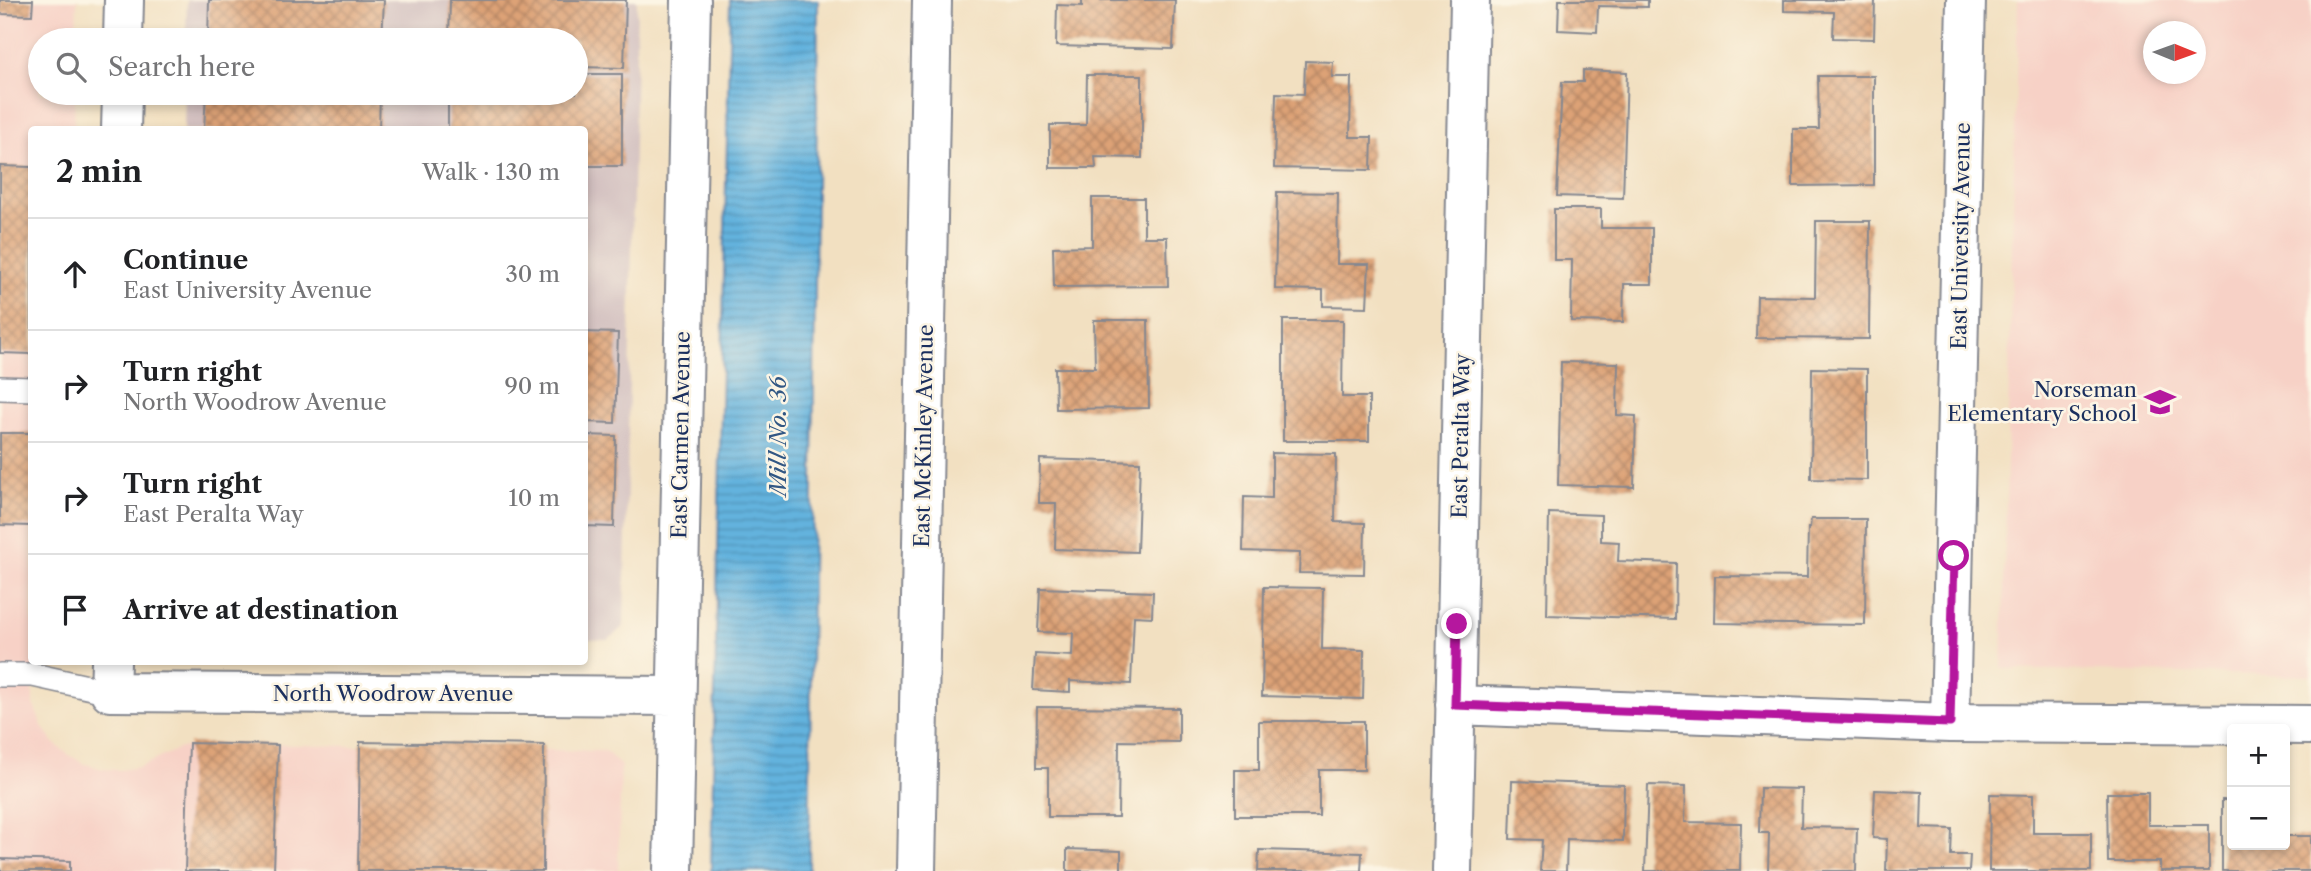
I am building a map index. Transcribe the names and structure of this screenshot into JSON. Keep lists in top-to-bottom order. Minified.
{"streets":{"street":["East University Avenue","East Carmen Avenue","East McKinley Avenue","East Peralta Way","North Woodrow Avenue"]},"crossings":[["East Carmen Avenue","North Woodrow Avenue"]],"water":["Mill No. 36"],"places":{"school or university":["Norseman Elementary School"]},"north":"right","page":{"search":"Search here","heading":["2 min","Walk · 130 m"],"list":[["Continue","East University Avenue","30 m"],["Turn right","North Woodrow Avenue","90 m"],["Turn right","East Peralta Way","10 m"],"Arrive at destination"],"map_buttons":["+","−"]}}
